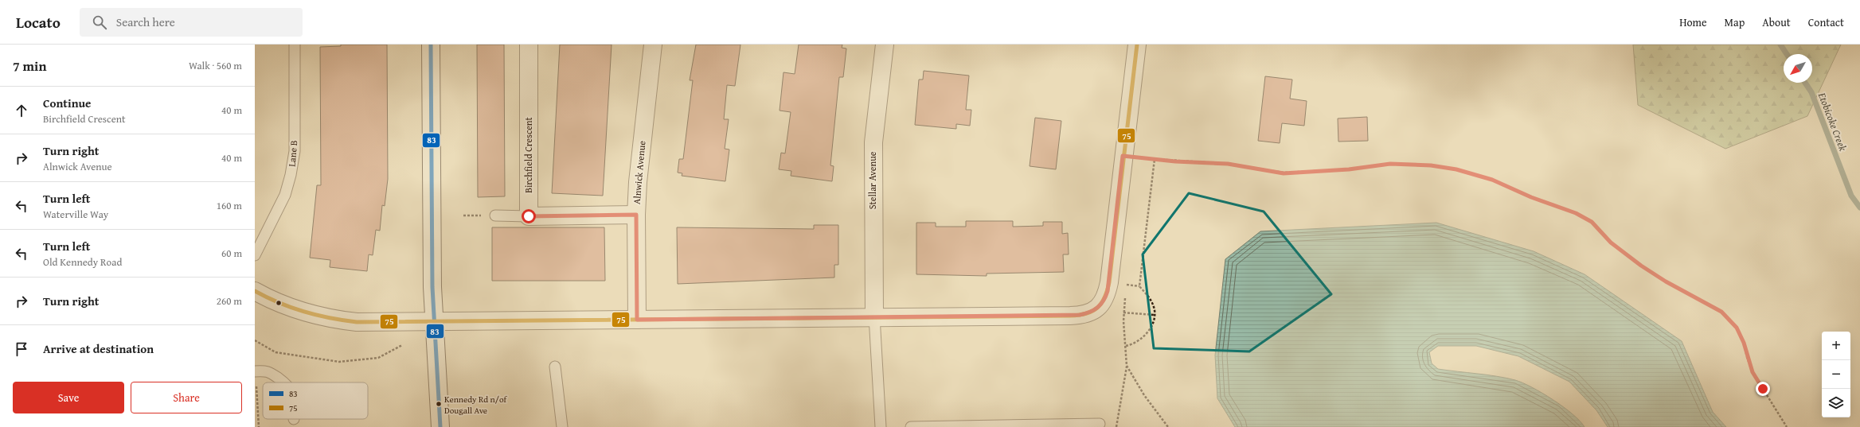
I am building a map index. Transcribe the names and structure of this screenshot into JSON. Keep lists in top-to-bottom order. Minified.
{"streets":{"street":["Birchfield Crescent","Alnwick Avenue","Stellar Avenue"],"lane":["Lane B"]},"water":["Etobicoke Creek"],"places":["Kennedy Rd n/of Dougall Ave"],"lines":["transit line 83","transit line 75"],"legend":["83","75"],"north":"bottom left","page":{"header":"Locato","search":"Search here","nav":["Home","Map","About","Contact"],"heading":["7 min","Walk · 560 m"],"list":[["Continue","Birchfield Crescent","40 m"],["Turn right","Alnwick Avenue","40 m"],["Turn left","Waterville Way","160 m"],["Turn left","Old Kennedy Road","60 m"],["Turn right","260 m"],"Arrive at destination"],"map_buttons":["+","−"],"buttons":["Save","Share"]}}
